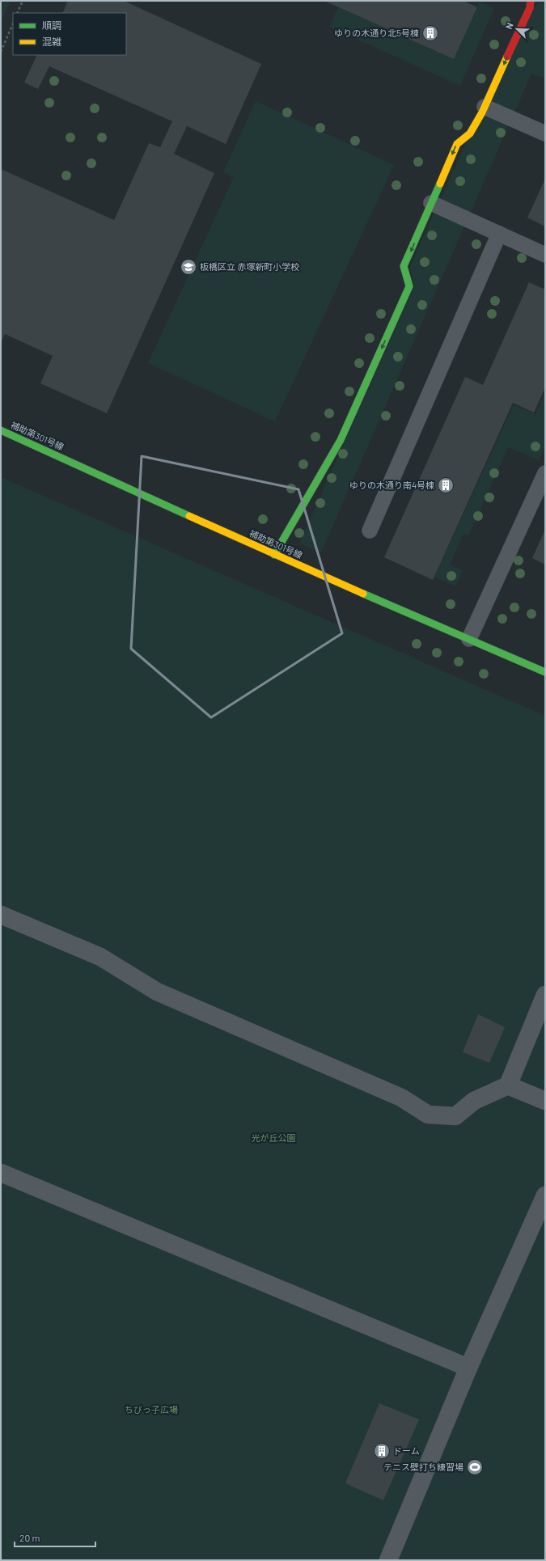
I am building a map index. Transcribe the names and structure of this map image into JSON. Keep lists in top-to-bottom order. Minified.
{"streets":{"street":["補助第301号線"]},"parks":["光が丘公園","ちびっ子広場"],"places":{"building":["ゆりの木通り北5号棟","ゆりの木通り南4号棟","ドーム"],"school or university":["板橋区立 赤塚新町小学校"],"sports":["テニス壁打ち練習場"]},"legend":["順調","混雑"],"scale_bar":"20 m","north":"top left"}
